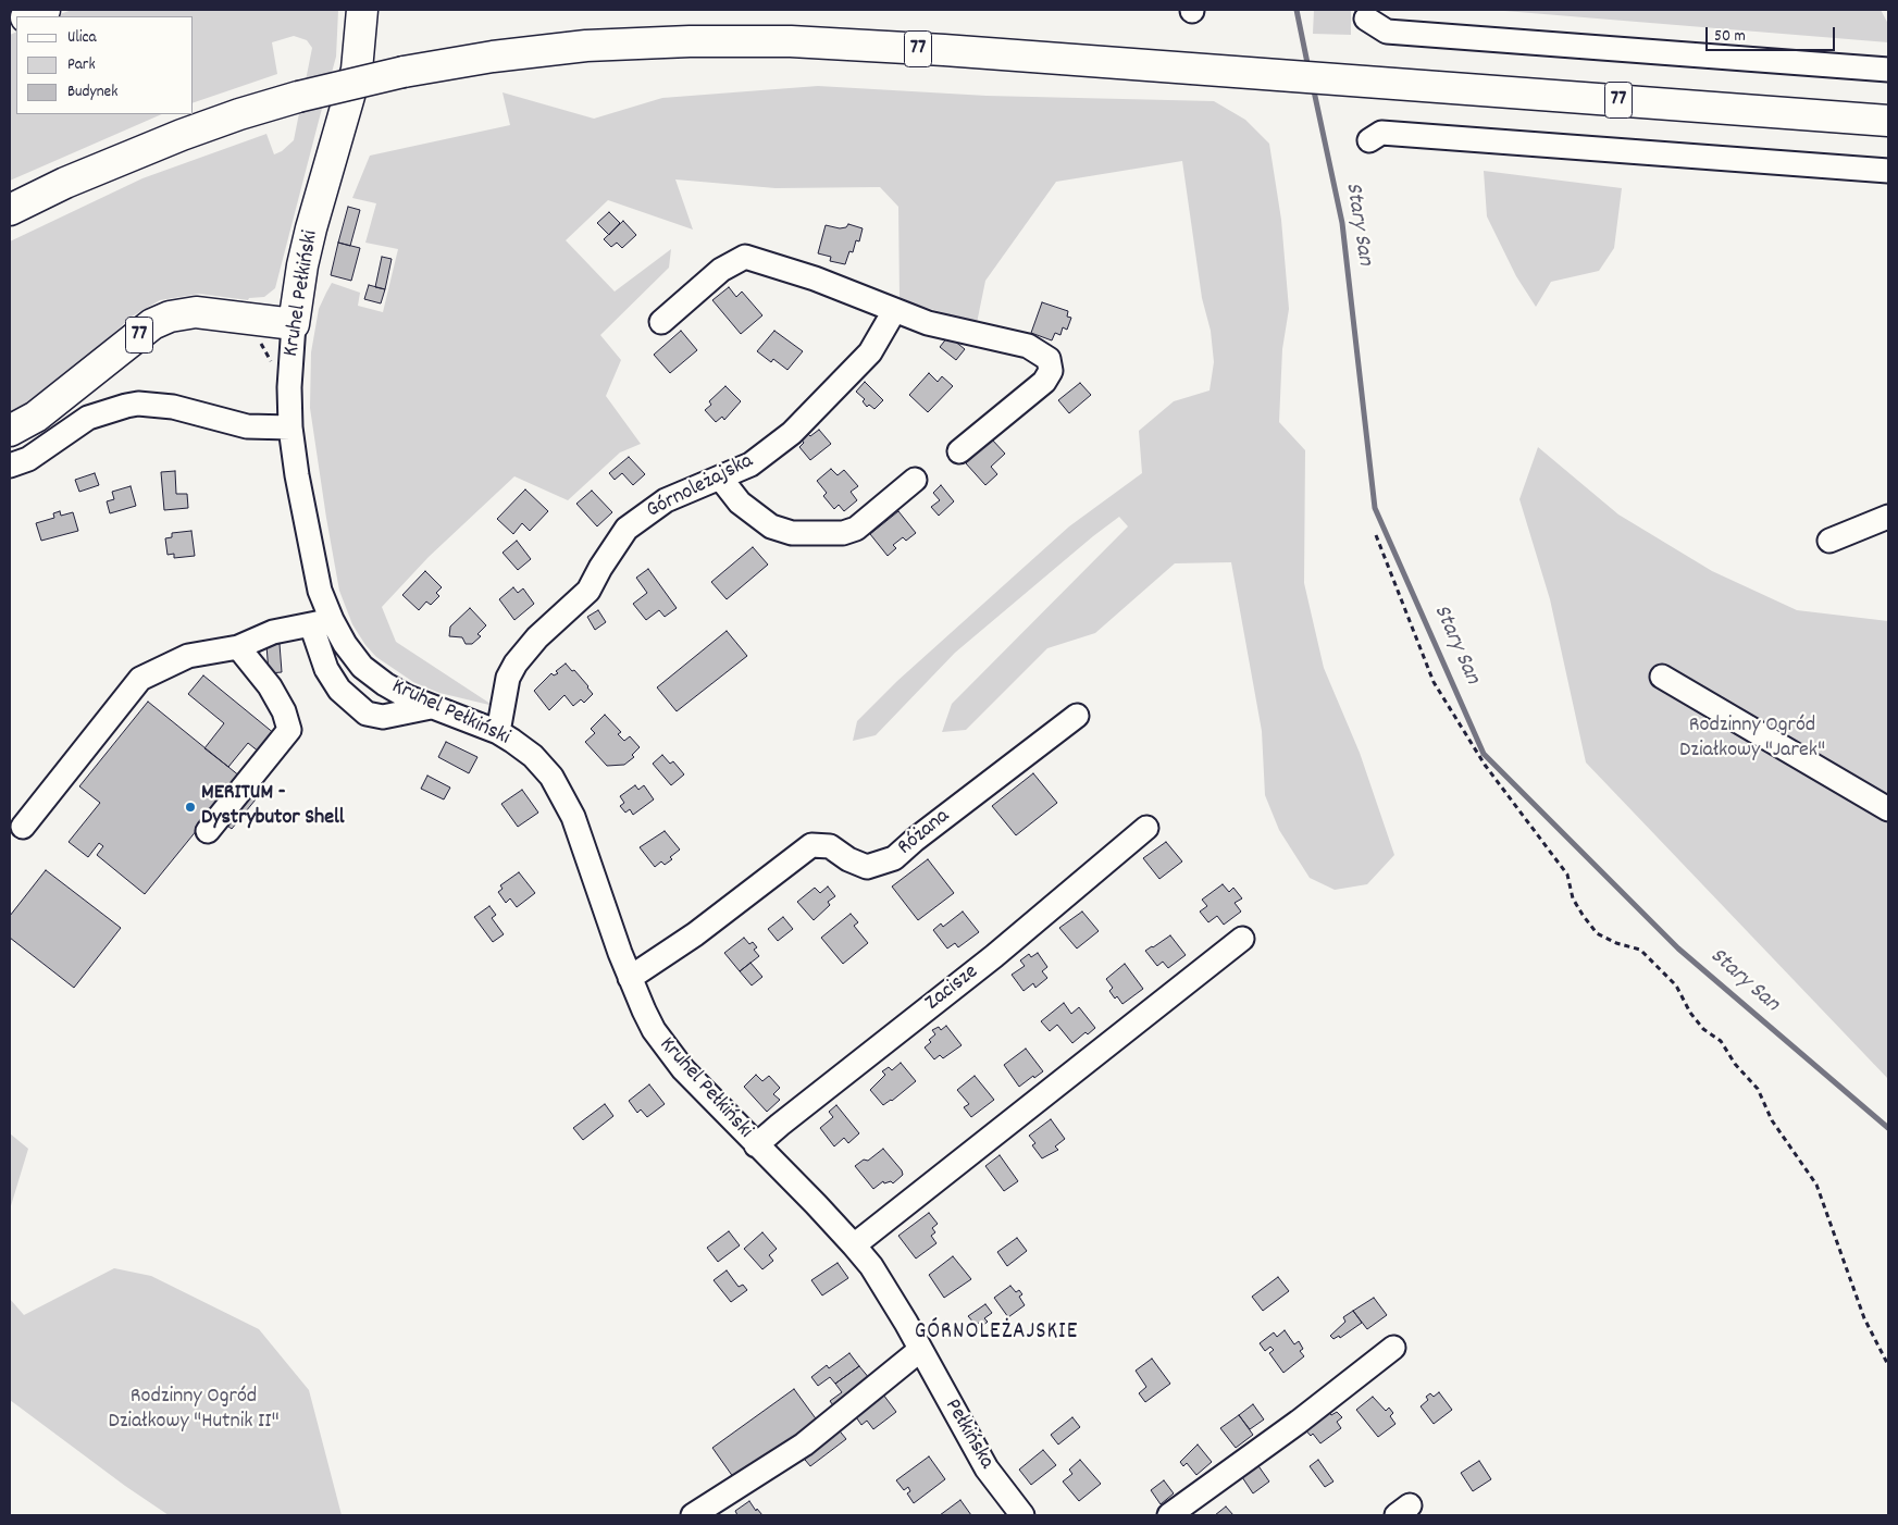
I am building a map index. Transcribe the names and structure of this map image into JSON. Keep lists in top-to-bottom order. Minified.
{"streets":{"main road":["77","Kruhel Pełkiński"],"street":["Górnoleżajska","Różana","Zacisze","Pełkińska"]},"crossings":[["77","Kruhel Pełkiński"],["Kruhel Pełkiński","Górnoleżajska"],["Kruhel Pełkiński","Różana"],["Kruhel Pełkiński","Zacisze"],["Kruhel Pełkiński","Pełkińska"]],"districts":["GÓRNOLEŻAJSKIE"],"water":["Stary San"],"parks":["Rodzinny Ogród Działkowy \"Jarek\"","Rodzinny Ogród Działkowy \"Hutnik II\""],"places":["MERITUM - Dystrybutor Shell"],"legend":["Ulica","Park","Budynek"],"scale_bar":"50 m"}
